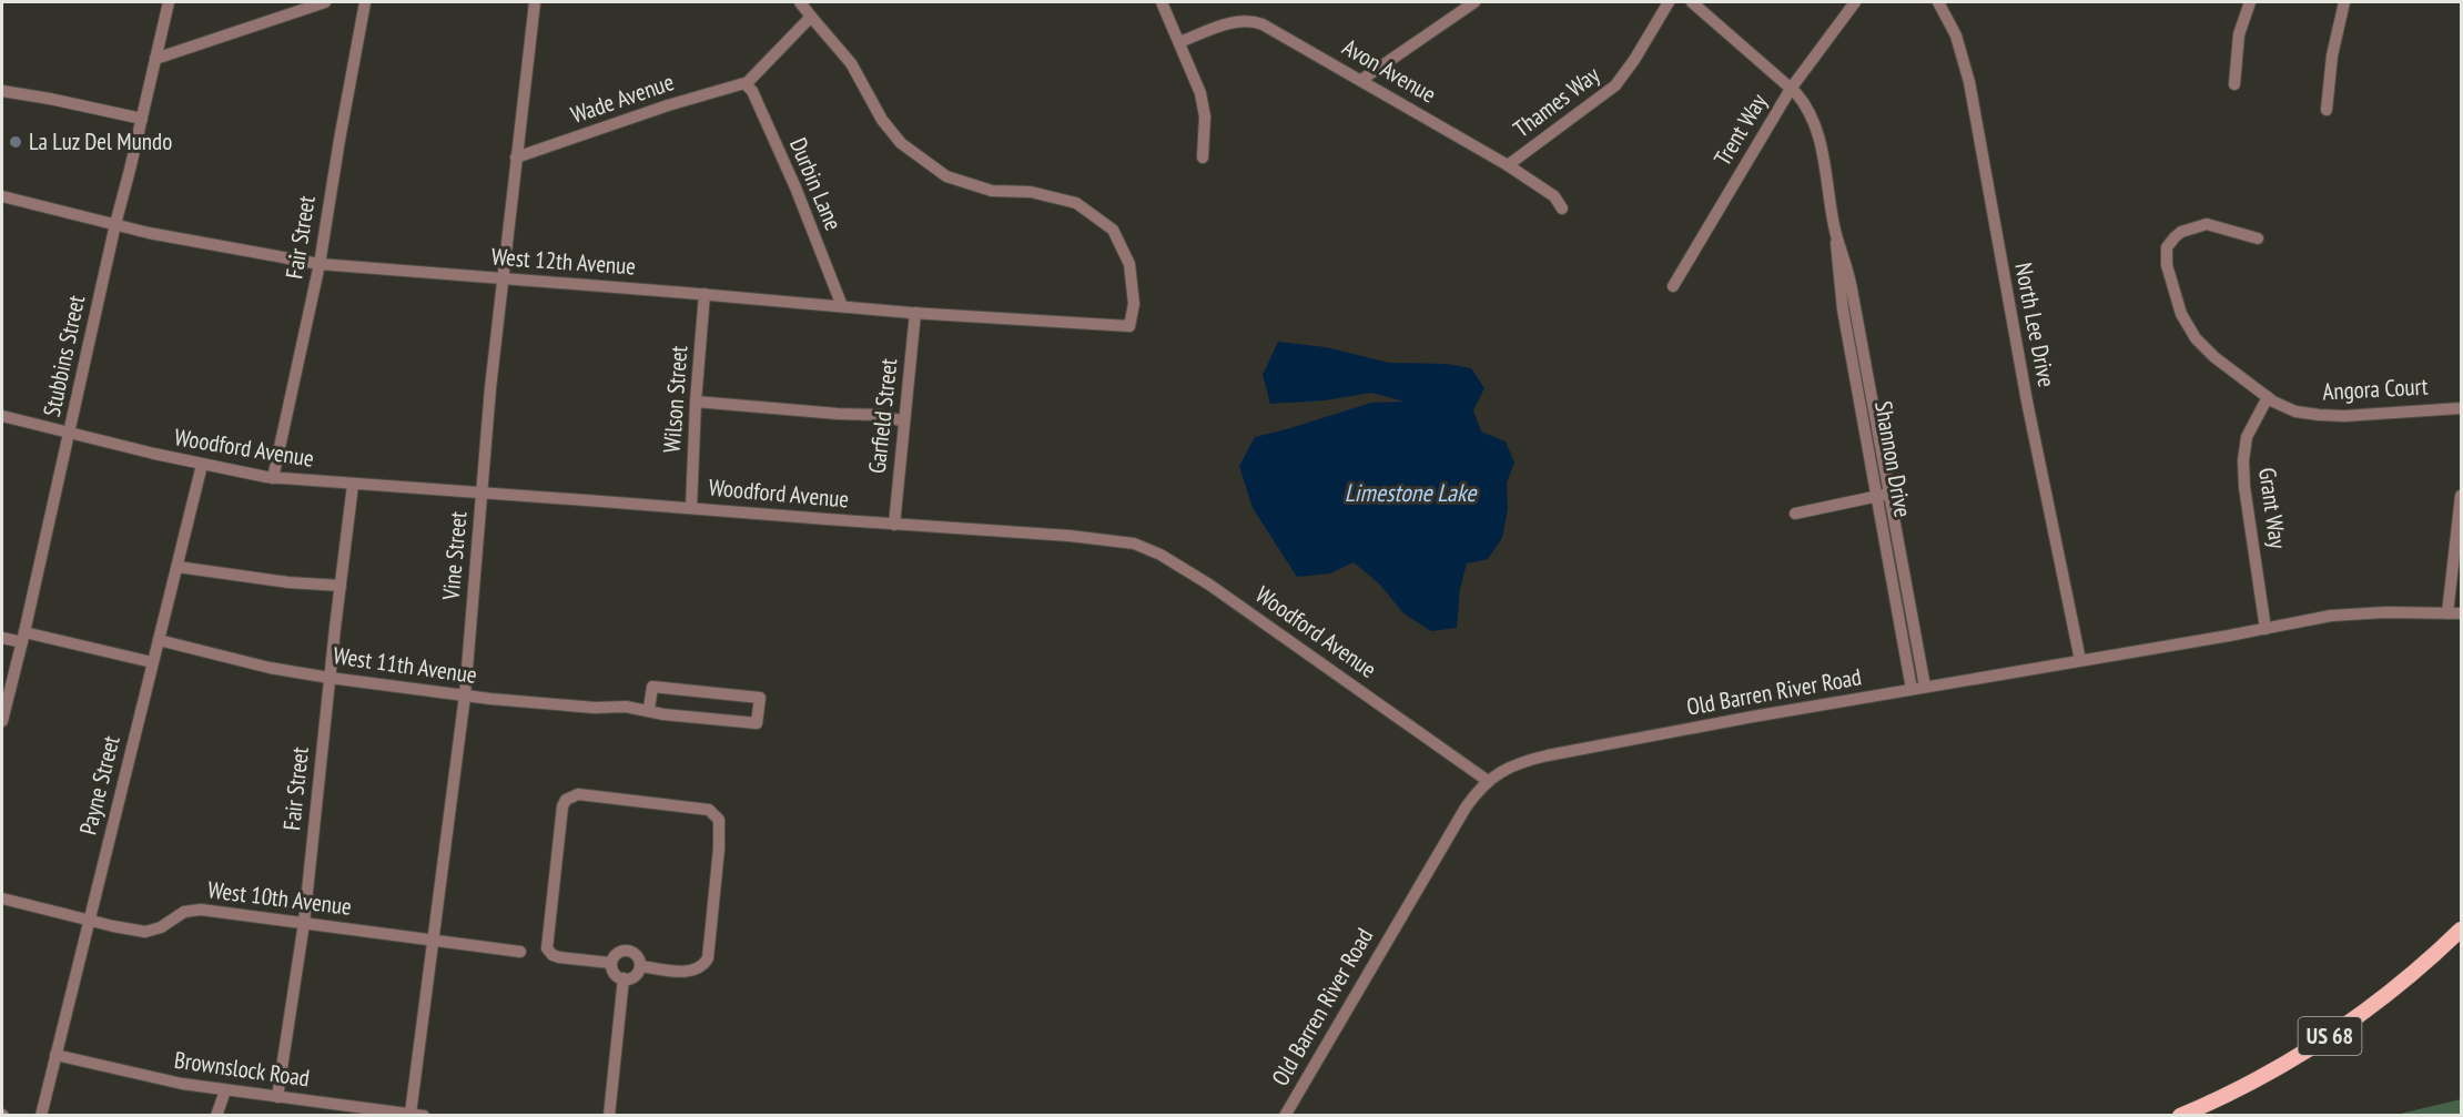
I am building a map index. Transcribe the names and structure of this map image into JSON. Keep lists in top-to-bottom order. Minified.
{"streets":{"main road":["US 68"],"street":["Avon Avenue","Wade Avenue","Thames Way","Trent Way","Durbin Lane","Fair Street","West 12th Avenue","North Lee Drive","Stubbins Street","Angora Court","Wilson Street","Garfield Street","Woodford Avenue","Shannon Drive","Grant Way","Vine Street","West 11th Avenue","Old Barren River Road","Payne Street","West 10th Avenue","Brownslock Road"]},"crossings":[["Avon Avenue","Thames Way"],["Wade Avenue","Durbin Lane"],["Wade Avenue","Vine Street"],["Trent Way","Shannon Drive"],["Durbin Lane","West 12th Avenue"],["Fair Street","West 12th Avenue"],["Fair Street","Woodford Avenue"],["Fair Street","West 11th Avenue"],["Fair Street","West 10th Avenue"],["Fair Street","Brownslock Road"],["West 12th Avenue","Stubbins Street"],["West 12th Avenue","Wilson Street"],["West 12th Avenue","Garfield Street"],["West 12th Avenue","Vine Street"],["North Lee Drive","Old Barren River Road"],["Stubbins Street","Woodford Avenue"],["Angora Court","Grant Way"],["Wilson Street","Woodford Avenue"],["Garfield Street","Woodford Avenue"],["Woodford Avenue","Vine Street"],["Woodford Avenue","Old Barren River Road"],["Woodford Avenue","Payne Street"],["Shannon Drive","Old Barren River Road"],["Grant Way","Old Barren River Road"],["Vine Street","West 11th Avenue"],["Vine Street","West 10th Avenue"],["Vine Street","Brownslock Road"],["West 11th Avenue","Payne Street"],["Payne Street","West 10th Avenue"],["Payne Street","Brownslock Road"]],"water":["Limestone Lake"],"places":["La Luz Del Mundo"]}
